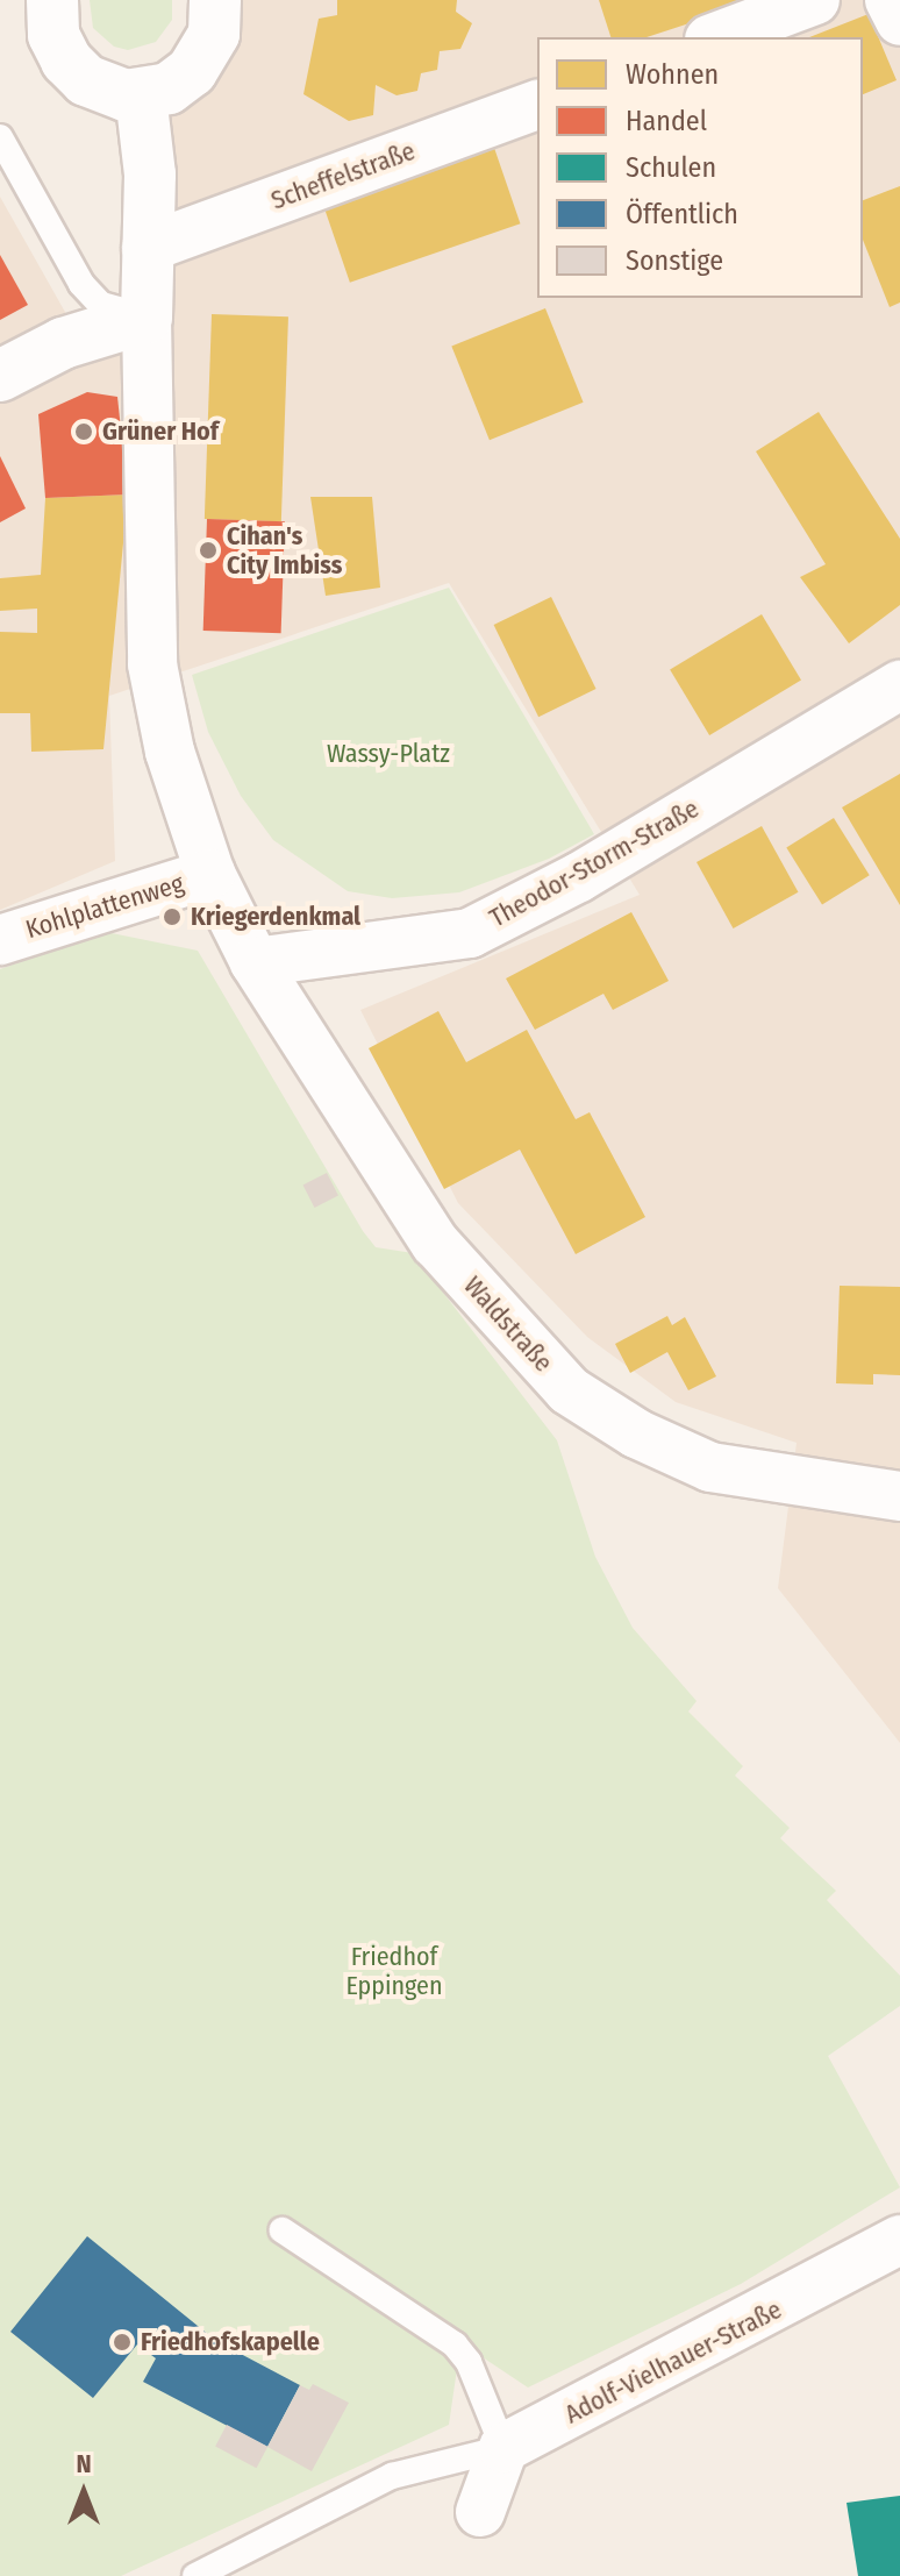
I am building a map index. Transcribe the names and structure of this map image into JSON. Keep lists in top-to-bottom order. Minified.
{"streets":{"street":["Scheffelstraße","Theodor-Storm-Straße","Kohlplattenweg","Waldstraße","Adolf-Vielhauer-Straße"]},"crossings":[["Theodor-Storm-Straße","Waldstraße"]],"parks":["Wassy-Platz","Friedhof Eppingen"],"places":["Grüner Hof","Cihan's City Imbiss","Kriegerdenkmal","Friedhofskapelle"],"legend":["Wohnen","Handel","Schulen","Öffentlich","Sonstige"],"north":"top"}
